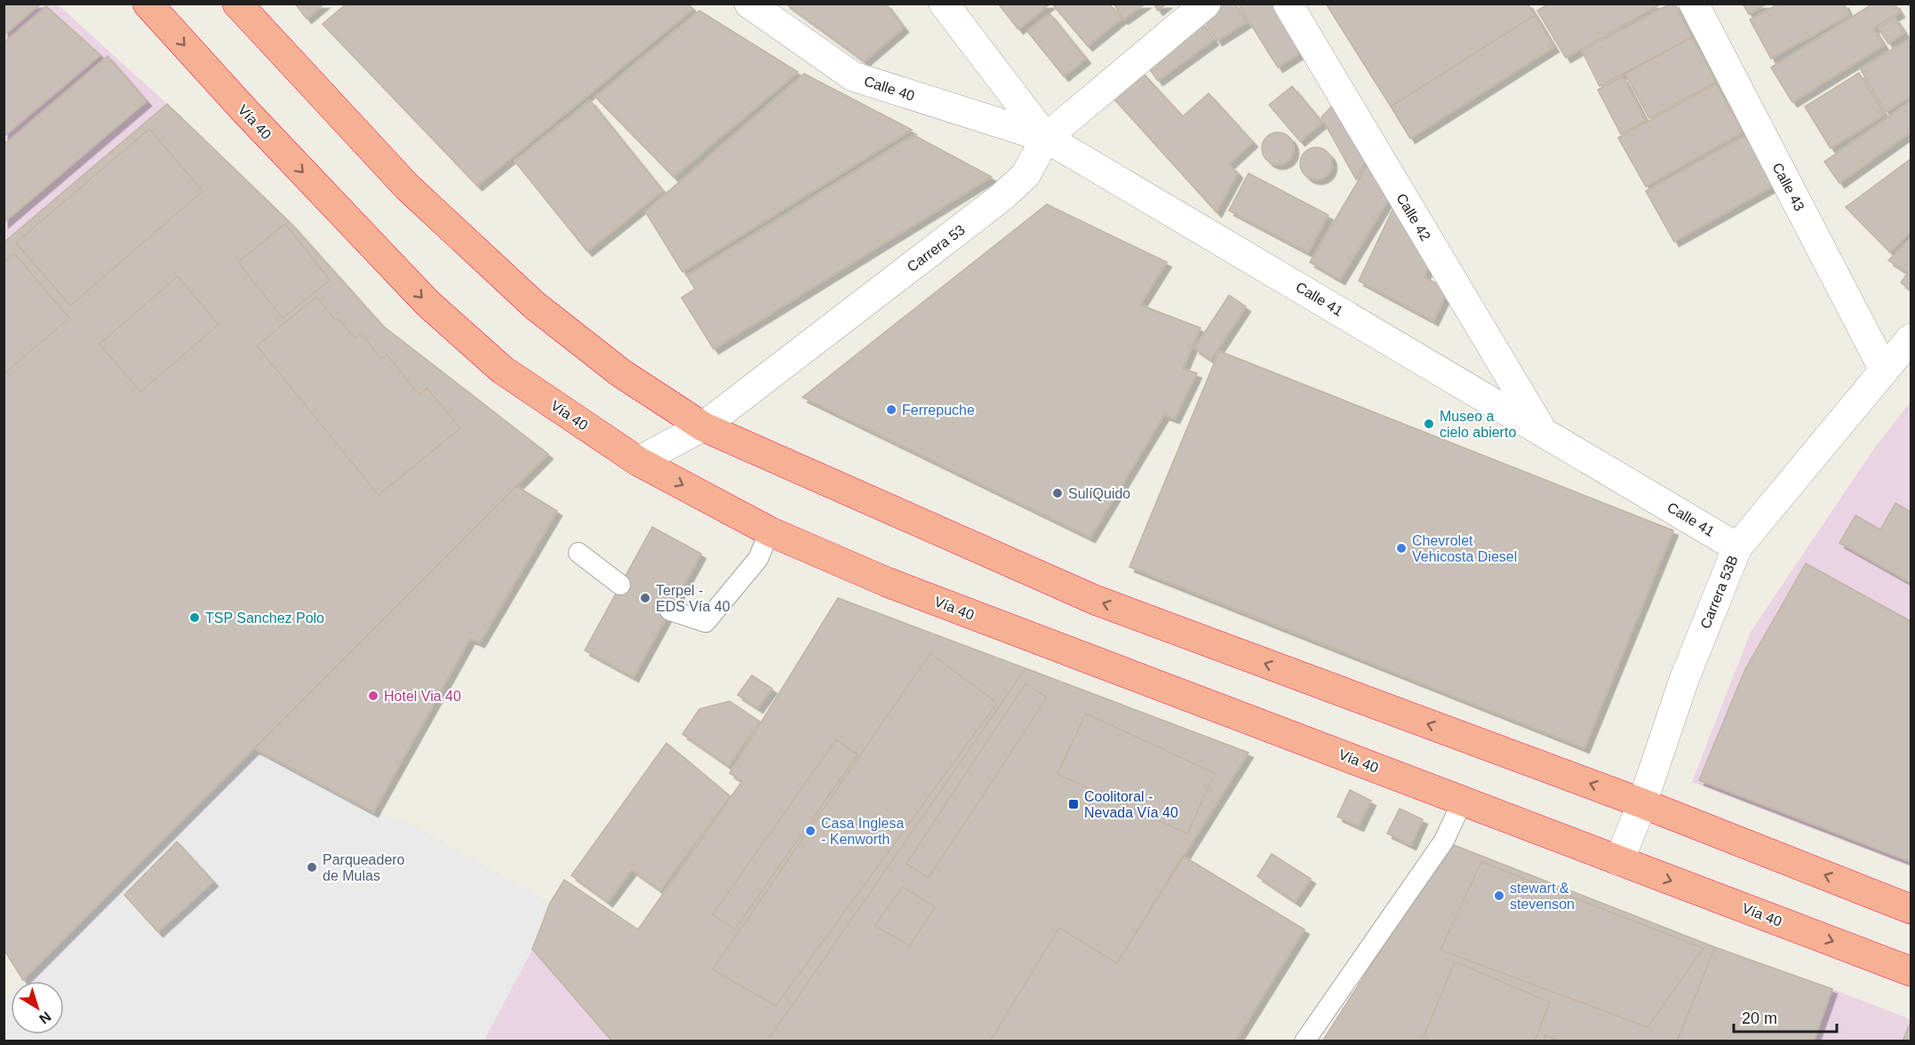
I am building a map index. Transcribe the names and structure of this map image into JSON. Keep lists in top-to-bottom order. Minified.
{"streets":{"highway":["Vía 40"],"street":["Calle 40","Calle 43","Calle 42","Carrera 53","Calle 41","Carrera 53B"]},"crossings":[["Calle 40","Carrera 53"],["Calle 40","Calle 41"],["Vía 40","Carrera 53"],["Vía 40","Carrera 53B"],["Calle 43","Carrera 53B"],["Calle 42","Calle 41"],["Carrera 53","Calle 41"],["Calle 41","Carrera 53B"]],"places":{"other":["Ferrepuche","Museo a cielo abierto","SulíQuido","Chevrolet Vehicosta Diesel","Terpel - EDS Vía 40","TSP Sanchez Polo","Hotel Via 40","Casa Inglesa - Kenworth","Parqueadero de Mulas","stewart & stevenson"],"transit":["Coolitoral - Nevada Vía 40"]},"scale_bar":"20 m","north":"bottom right"}
